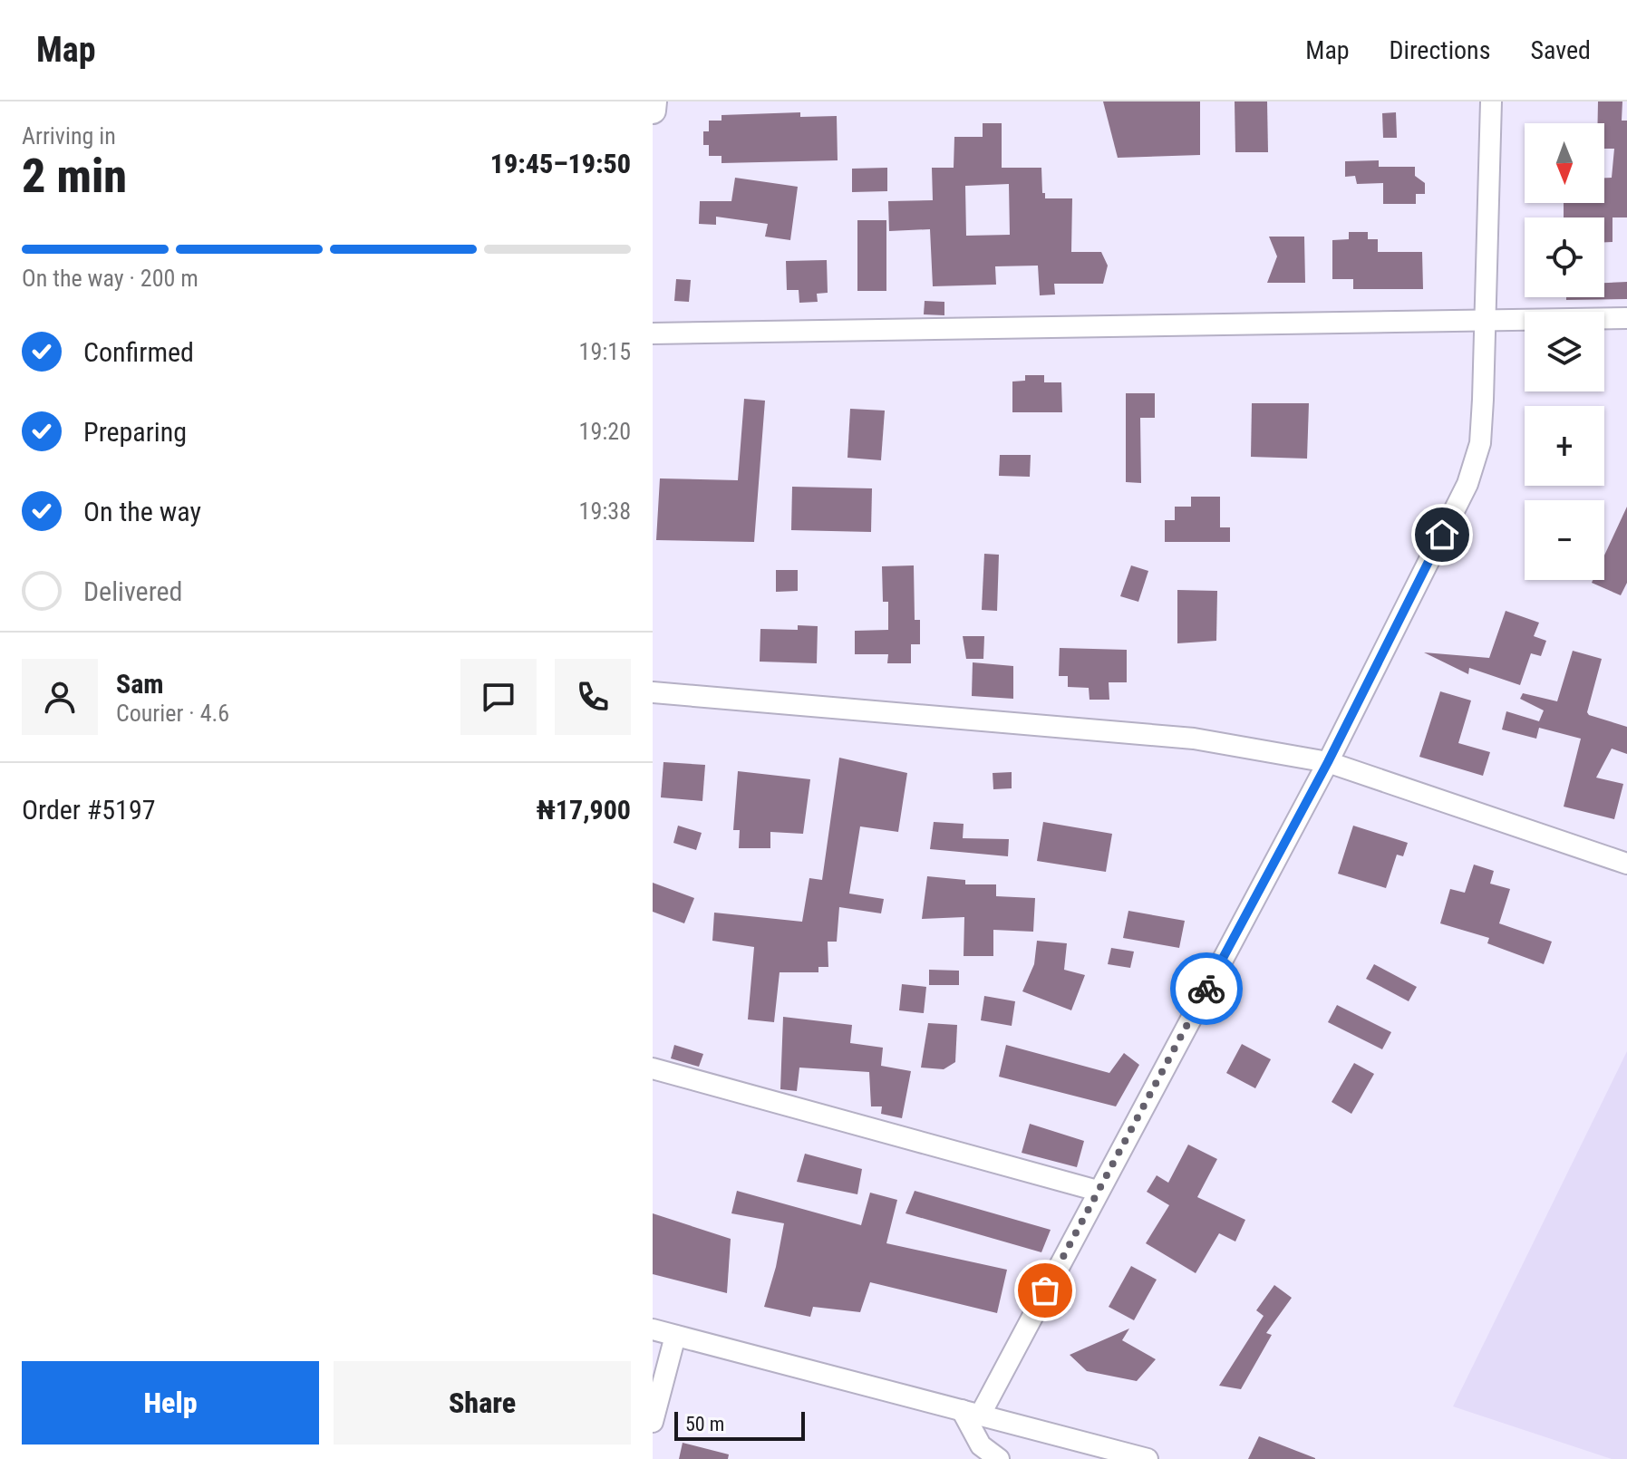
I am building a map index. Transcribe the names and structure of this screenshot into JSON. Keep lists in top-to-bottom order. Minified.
{"scale_bar":"50 m","north":"bottom","page":{"header":"Map","nav":["Map","Directions","Saved"],"heading":["2 min","Arriving in","19:45–19:50"],"panel":["Sam","Courier · 4.6","Order #5197","₦17,900"],"map_buttons":["+","−"],"bar":"On the way · 200 m","list":[["Confirmed","19:15"],["Preparing","19:20"],["On the way","19:38"],"Delivered"],"buttons":["Help","Share"],"scale":"50 m"}}
